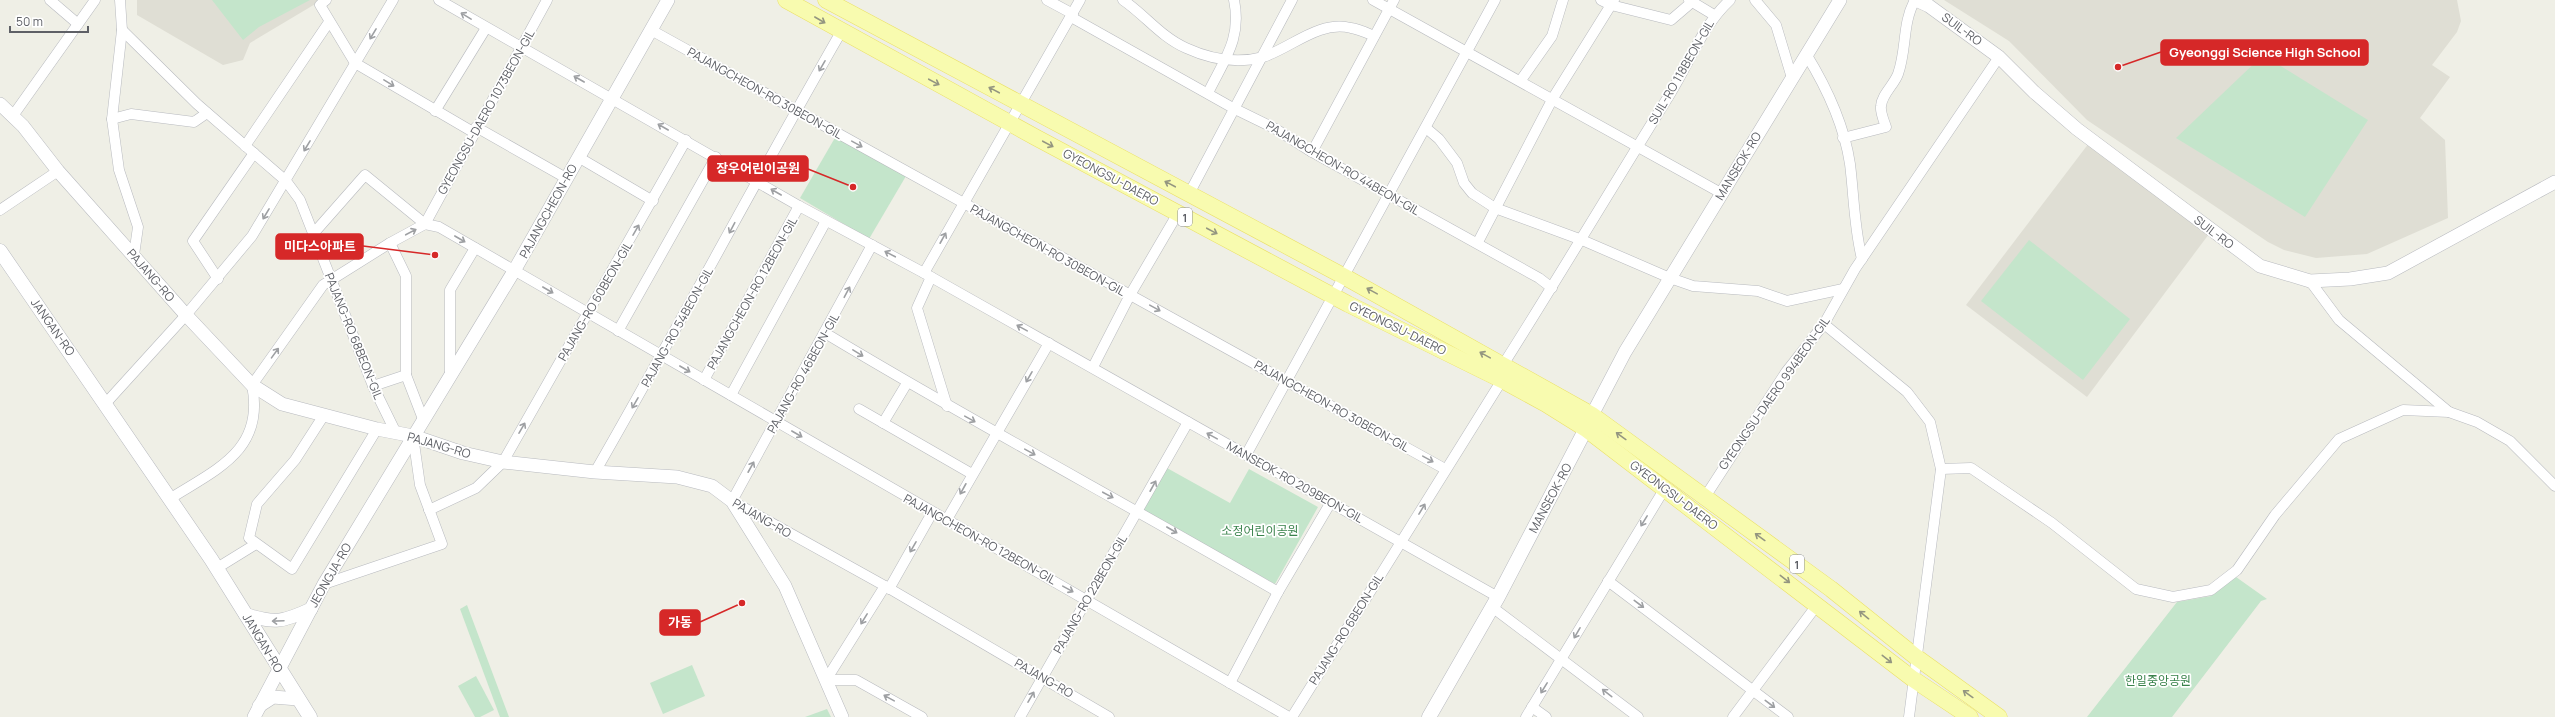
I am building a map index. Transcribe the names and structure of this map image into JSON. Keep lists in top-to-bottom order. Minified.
{"streets":{"main road":["MANSEOK-RO","GYEONGSU-DAERO","1","JANGAN-RO"],"street":["SUIL-RO","SUIL-RO 118BEON-GIL","PAJANGCHEON-RO 30BEON-GIL","GYEONGSU-DAERO 1073BEON-GIL","PAJANGCHEON-RO 44BEON-GIL","PAJANGCHEON-RO","PAJANG-RO","PAJANGCHEON-RO 12BEON-GIL","PAJANG-RO 60BEON-GIL","PAJANG-RO 54BEON-GIL","PAJANG-RO 68BEON-GIL","PAJANG-RO 46BEON-GIL","GYEONGSU-DAERO 994BEON-GIL","MANSEOK-RO 209BEON-GIL","JEONGJA-RO","PAJANG-RO 22BEON-GIL","PAJANG-RO 6BEON-GIL"]},"crossings":[["SUIL-RO","GYEONGSU-DAERO 994BEON-GIL"],["SUIL-RO 118BEON-GIL","PAJANGCHEON-RO 44BEON-GIL"],["SUIL-RO 118BEON-GIL","GYEONGSU-DAERO"],["SUIL-RO 118BEON-GIL","PAJANG-RO 6BEON-GIL"],["PAJANGCHEON-RO 30BEON-GIL","PAJANGCHEON-RO"],["PAJANGCHEON-RO 30BEON-GIL","PAJANG-RO 54BEON-GIL"],["PAJANGCHEON-RO 30BEON-GIL","PAJANG-RO 6BEON-GIL"],["GYEONGSU-DAERO 1073BEON-GIL","PAJANGCHEON-RO 12BEON-GIL"],["GYEONGSU-DAERO 1073BEON-GIL","MANSEOK-RO 209BEON-GIL"],["MANSEOK-RO","GYEONGSU-DAERO"],["MANSEOK-RO","MANSEOK-RO 209BEON-GIL"],["GYEONGSU-DAERO","PAJANG-RO 54BEON-GIL"],["GYEONGSU-DAERO","GYEONGSU-DAERO 994BEON-GIL"],["GYEONGSU-DAERO","PAJANG-RO 6BEON-GIL"],["PAJANGCHEON-RO","PAJANG-RO"],["PAJANGCHEON-RO","PAJANGCHEON-RO 12BEON-GIL"],["PAJANGCHEON-RO","MANSEOK-RO 209BEON-GIL"],["PAJANGCHEON-RO","JEONGJA-RO"],["PAJANG-RO","PAJANG-RO 60BEON-GIL"],["PAJANG-RO","PAJANG-RO 54BEON-GIL"],["PAJANG-RO","PAJANG-RO 68BEON-GIL"],["PAJANG-RO","PAJANG-RO 46BEON-GIL"],["PAJANG-RO","JEONGJA-RO"],["PAJANG-RO","PAJANG-RO 22BEON-GIL"],["PAJANGCHEON-RO 12BEON-GIL","PAJANG-RO 60BEON-GIL"],["PAJANGCHEON-RO 12BEON-GIL","PAJANG-RO 54BEON-GIL"],["PAJANGCHEON-RO 12BEON-GIL","PAJANG-RO 46BEON-GIL"],["PAJANGCHEON-RO 12BEON-GIL","MANSEOK-RO 209BEON-GIL"],["PAJANGCHEON-RO 12BEON-GIL","PAJANG-RO 22BEON-GIL"],["PAJANGCHEON-RO 12BEON-GIL","PAJANG-RO 6BEON-GIL"],["PAJANG-RO 60BEON-GIL","MANSEOK-RO 209BEON-GIL"],["JANGAN-RO","JEONGJA-RO"],["PAJANG-RO 54BEON-GIL","MANSEOK-RO 209BEON-GIL"],["PAJANG-RO 46BEON-GIL","MANSEOK-RO 209BEON-GIL"],["MANSEOK-RO 209BEON-GIL","PAJANG-RO 22BEON-GIL"],["MANSEOK-RO 209BEON-GIL","PAJANG-RO 6BEON-GIL"]],"one_way":["PAJANGCHEON-RO 30BEON-GIL","PAJANGCHEON-RO 12BEON-GIL","MANSEOK-RO 209BEON-GIL","PAJANG-RO 22BEON-GIL"],"parks":["소정어린이공원","한일중앙공원"],"places":["Gyeonggi Science High School","장우어린이공원","미다스아파트","가동"],"scale_bar":"50 m"}
